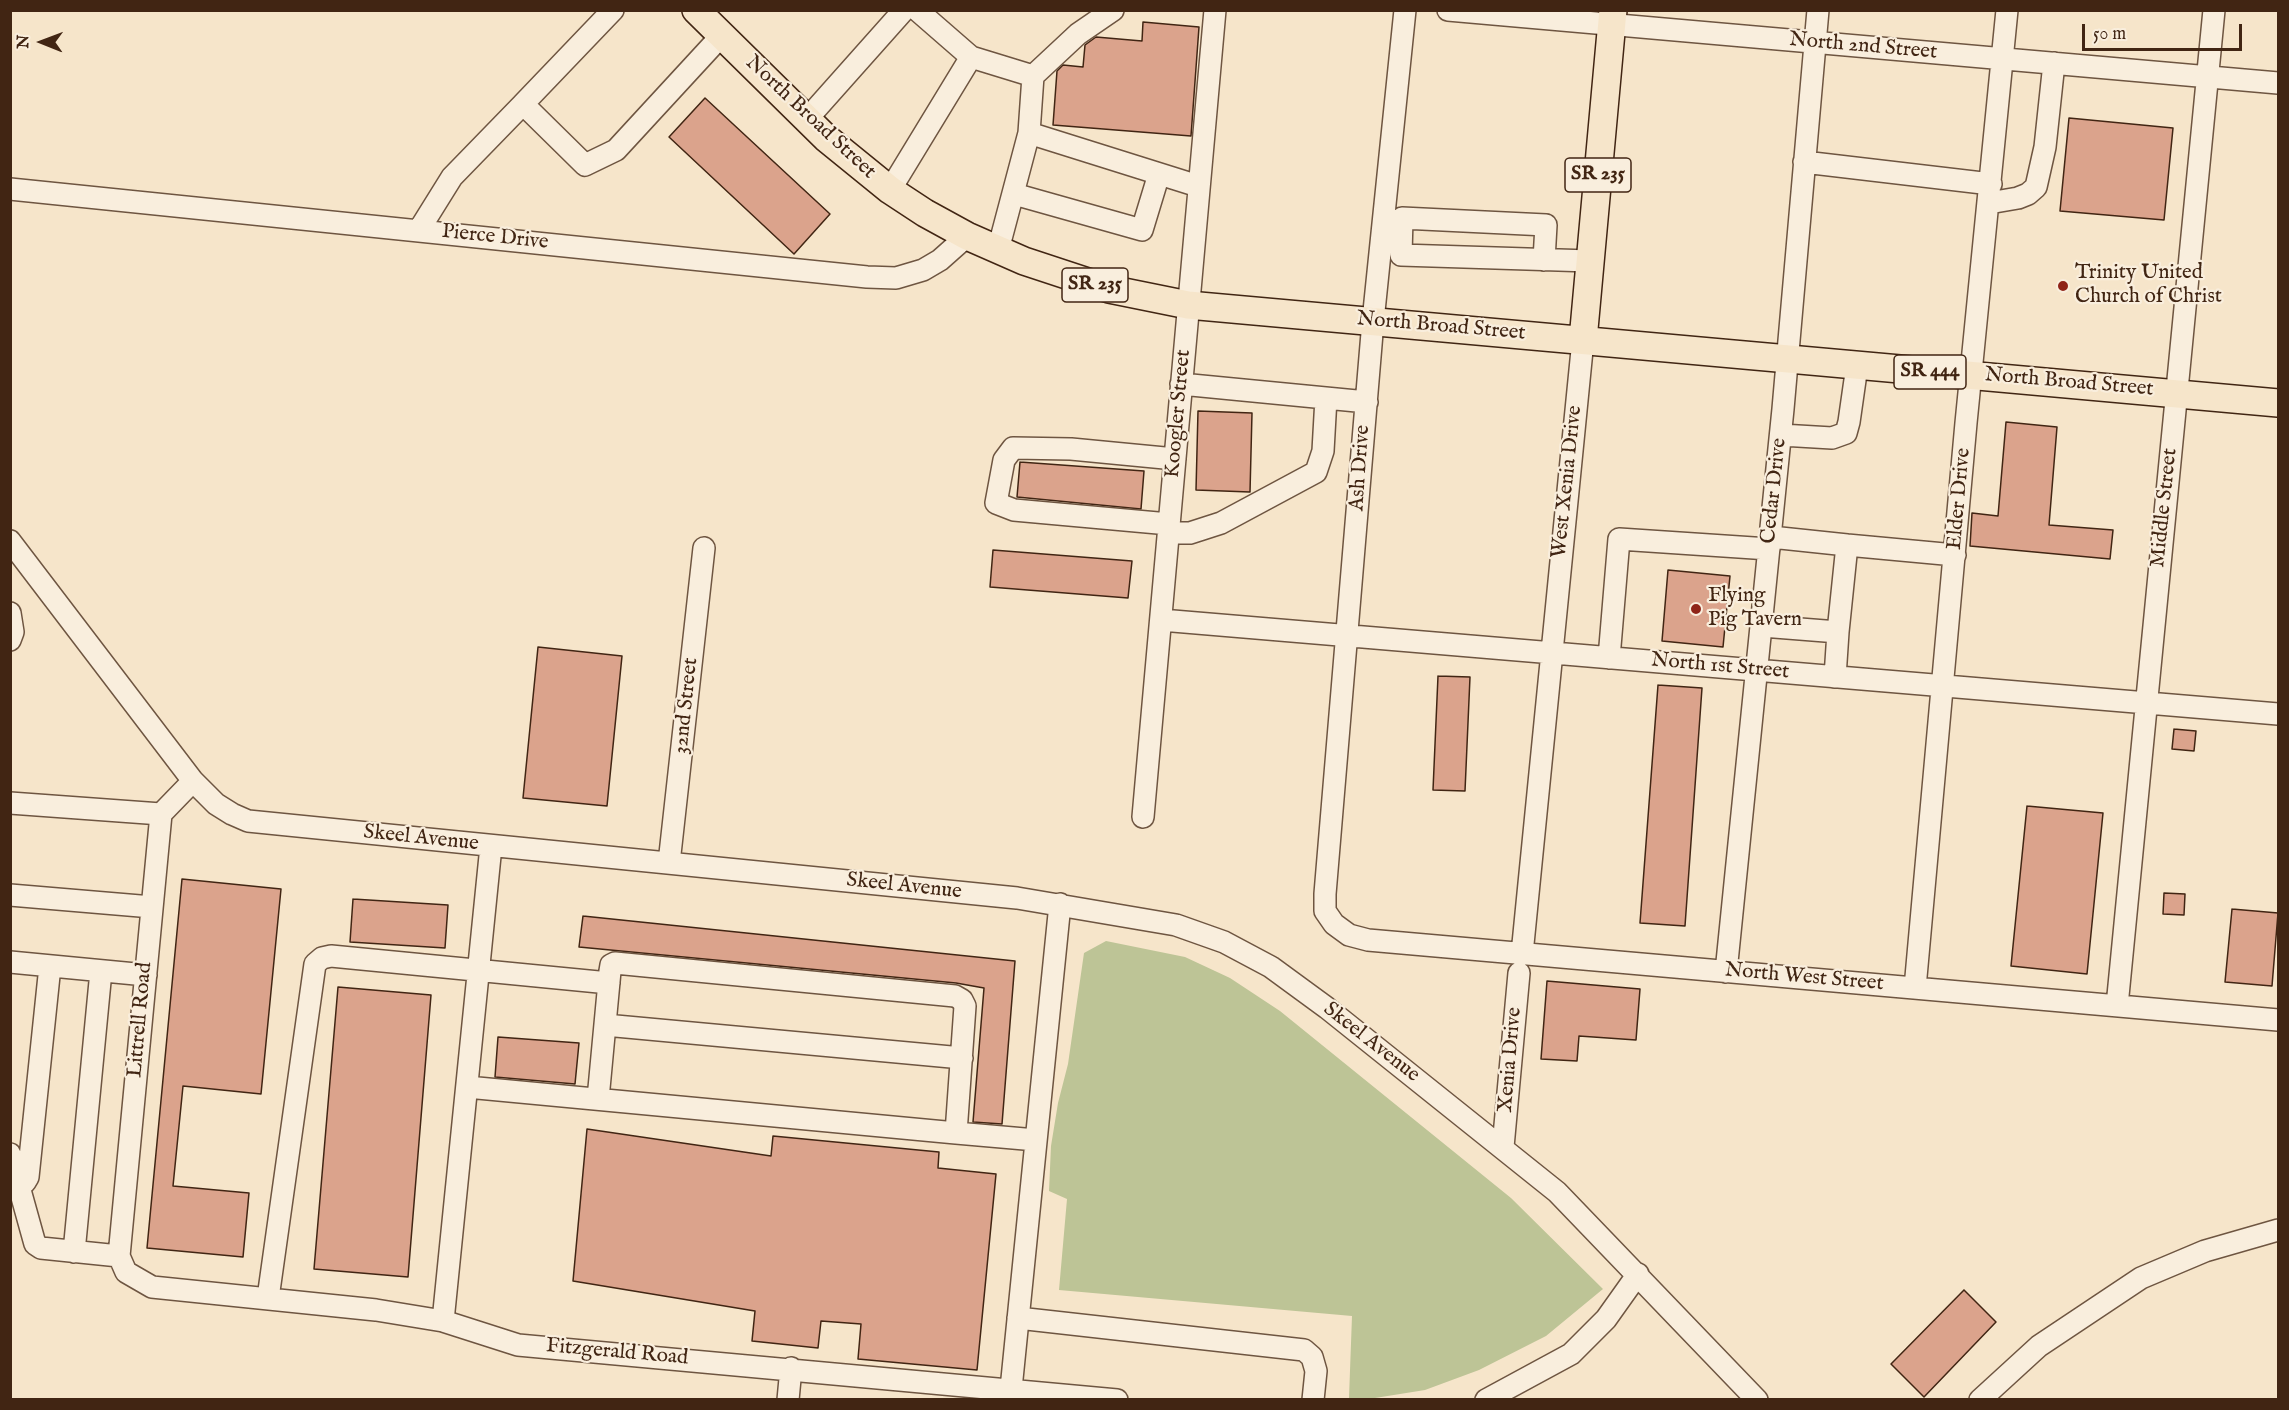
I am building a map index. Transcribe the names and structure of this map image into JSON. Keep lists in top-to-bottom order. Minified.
{"streets":{"main road":["North Broad Street","SR 235","SR 444","West Xenia Drive"],"street":["North 2nd Street","Pierce Drive","Koogler Street","Ash Drive","Cedar Drive","Elder Drive","Middle Street","North 1st Street","32nd Street","Skeel Avenue","North West Street","Littrell Road","Xenia Drive","Fitzgerald Road"]},"crossings":[["North 2nd Street","West Xenia Drive"],["North 2nd Street","Cedar Drive"],["North 2nd Street","Elder Drive"],["North 2nd Street","Middle Street"],["North Broad Street","Pierce Drive"],["North Broad Street","Koogler Street"],["North Broad Street","Ash Drive"],["North Broad Street","West Xenia Drive"],["North Broad Street","Cedar Drive"],["North Broad Street","Elder Drive"],["North Broad Street","Middle Street"],["Koogler Street","North 1st Street"],["Ash Drive","North 1st Street"],["Ash Drive","North West Street"],["West Xenia Drive","North 1st Street"],["West Xenia Drive","North West Street"],["West Xenia Drive","Xenia Drive"],["Cedar Drive","North 1st Street"],["Cedar Drive","North West Street"],["Elder Drive","North 1st Street"],["Elder Drive","North West Street"],["Middle Street","North 1st Street"],["Middle Street","North West Street"],["32nd Street","Skeel Avenue"],["Skeel Avenue","Xenia Drive"],["North West Street","Xenia Drive"],["Littrell Road","Fitzgerald Road"]],"places":["Trinity United Church of Christ","Flying Pig Tavern"],"scale_bar":"50 m","north":"left"}
